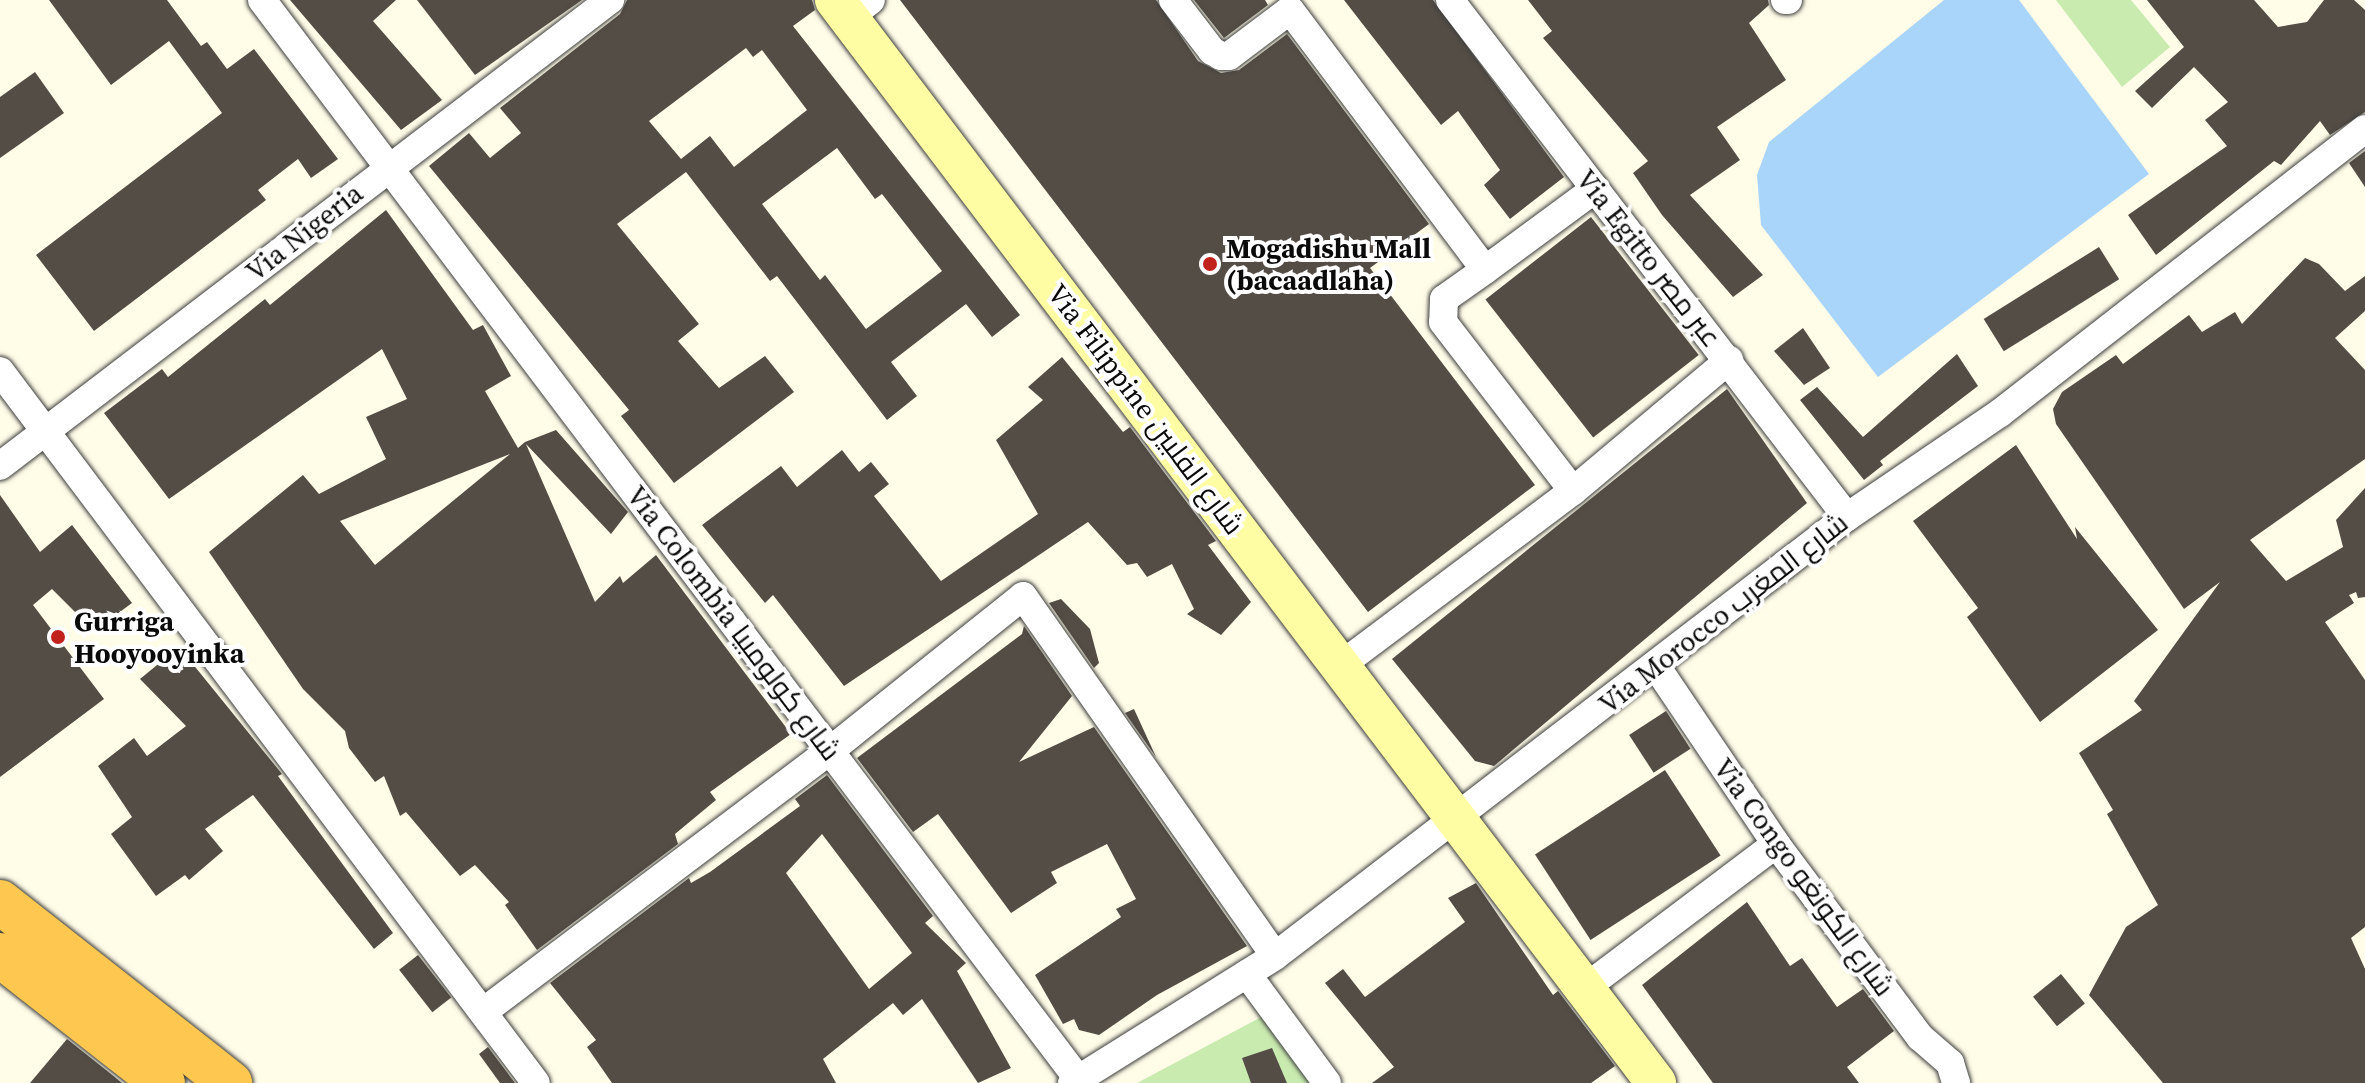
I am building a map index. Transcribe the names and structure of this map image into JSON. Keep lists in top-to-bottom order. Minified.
{"streets":{"main road":["Via Filippine شارع الفلبين"],"street":["Via Nigeria","Via Egitto عبر مصر","Via Morocco شارع المغرب","Via Colombia شارع كولومبيا","Via Congo شارع الكونغو"]},"crossings":[["Via Nigeria","Via Colombia شارع كولومبيا"],["Via Egitto عبر مصر","Via Morocco شارع المغرب"],["Via Filippine شارع الفلبين","Via Morocco شارع المغرب"],["Via Morocco شارع المغرب","Via Colombia شارع كولومبيا"],["Via Morocco شارع المغرب","Via Congo شارع الكونغو"]],"places":["Mogadishu Mall (bacaadlaha)","Gurriga Hooyooyinka"]}
